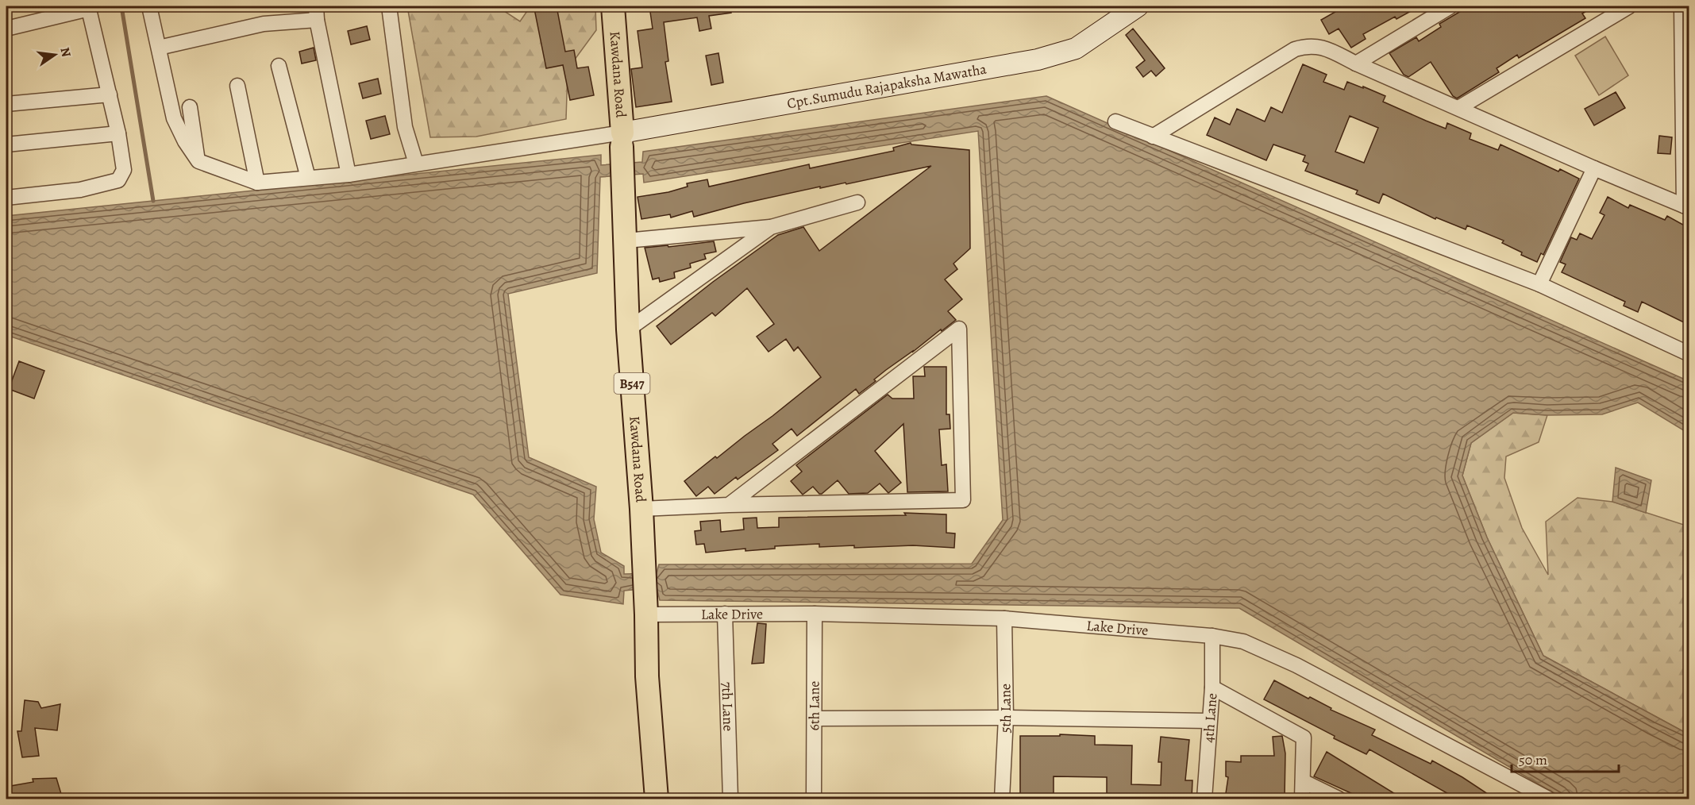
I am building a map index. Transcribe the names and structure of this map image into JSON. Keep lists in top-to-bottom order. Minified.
{"streets":{"main road":["Kawdana Road","Cpt.Sumudu Rajapaksha Mawatha","B547"],"street":["Lake Drive","7th Lane","6th Lane","5th Lane","4th Lane"]},"crossings":[["Kawdana Road","Cpt.Sumudu Rajapaksha Mawatha"],["Kawdana Road","Lake Drive"],["Lake Drive","7th Lane"],["Lake Drive","6th Lane"],["Lake Drive","5th Lane"],["Lake Drive","4th Lane"]],"scale_bar":"50 m","north":"right"}
